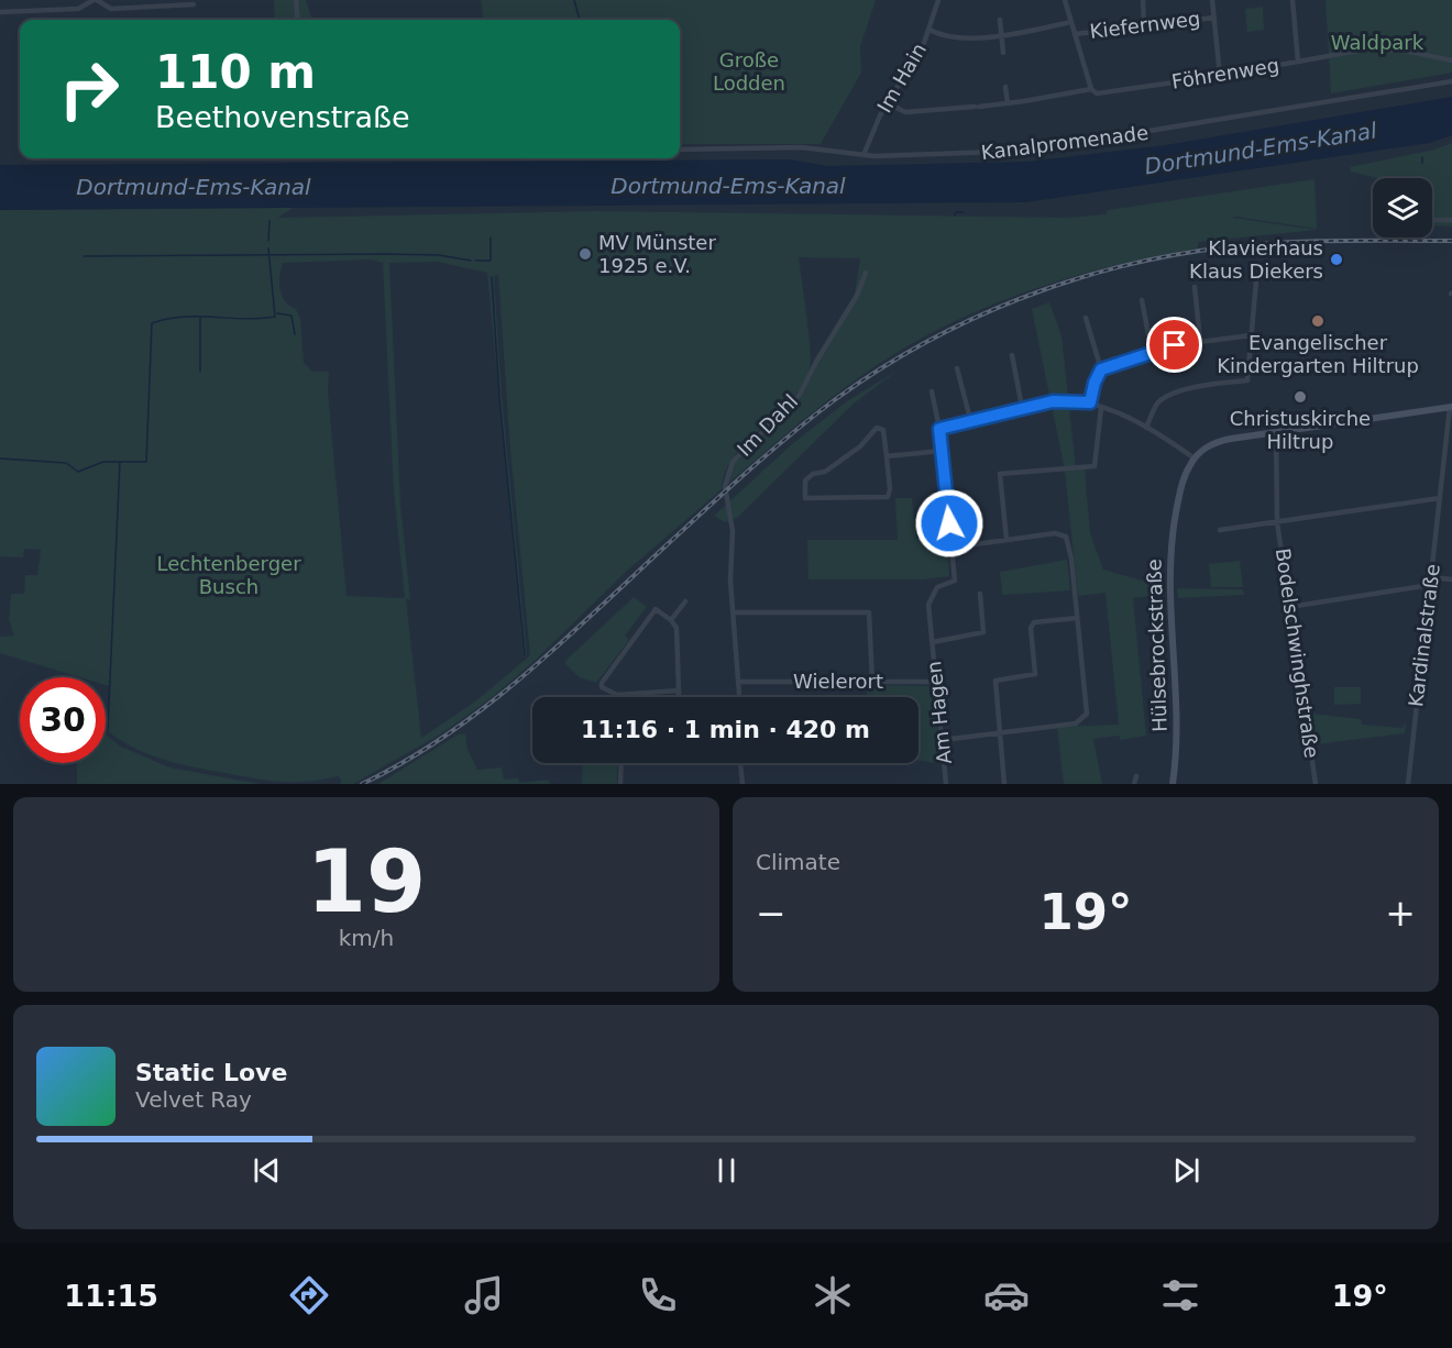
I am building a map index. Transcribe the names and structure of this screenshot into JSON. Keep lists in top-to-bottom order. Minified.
{"streets":{"street":["Kiefernweg","Föhrenweg","Im Hain","Kanalpromenade","Im Dahl","Kardinalstraße","Hülsebrockstraße","Bodelschwinghstraße","Wielerort","Am Hagen"]},"crossings":[["Föhrenweg","Im Hain"],["Im Hain","Kanalpromenade"],["Im Dahl","Wielerort"],["Wielerort","Am Hagen"]],"water":["Dortmund-Ems-Kanal"],"parks":["Waldpark","Große Lodden","Lechtenberger Busch"],"places":["MV Münster 1925 e.V.","Klavierhaus Klaus Diekers","Evangelischer Kindergarten Hiltrup","Christuskirche Hiltrup"],"page":{"turn":["110 m","Beethovenstraße"],"limit":"30","trip":"11:16 · 1 min · 420 m","tile":[["19","km/h"],"Climate"],"heat":["−","19°","+"],"song":["Static Love","Velvet Ray"],"tabs":["11:15","19°"]}}
